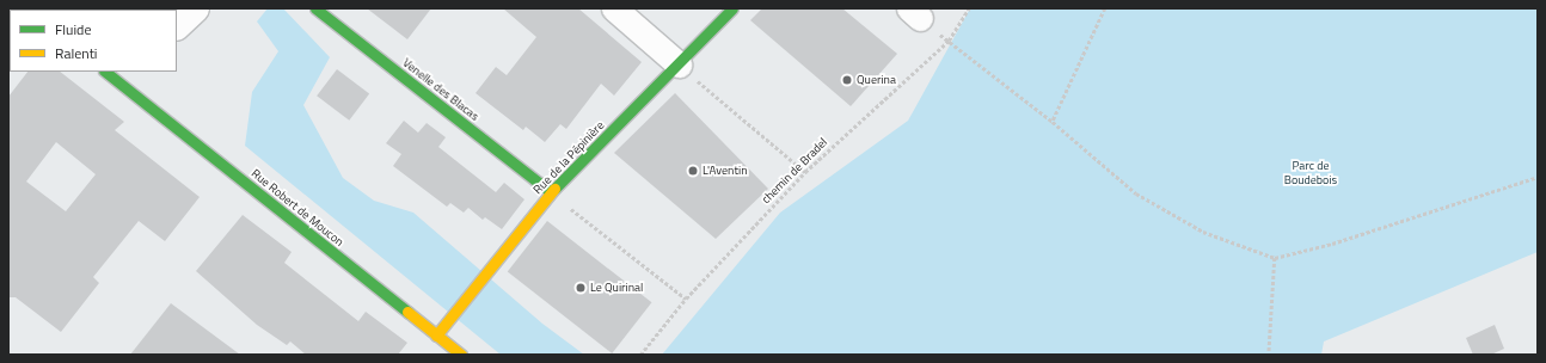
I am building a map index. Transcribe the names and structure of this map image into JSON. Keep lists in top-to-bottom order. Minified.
{"streets":{"street":["Venelle des Blacas","Rue de la Pépinière","Rue Robert de Moucon"],"path":["chemin de Bradel"]},"crossings":[["Venelle des Blacas","Rue de la Pépinière"],["Rue de la Pépinière","Rue Robert de Moucon"]],"parks":["Parc de Boudebois"],"places":["Querina","L'Aventin","Le Quirinal"],"legend":["Fluide","Ralenti"]}
